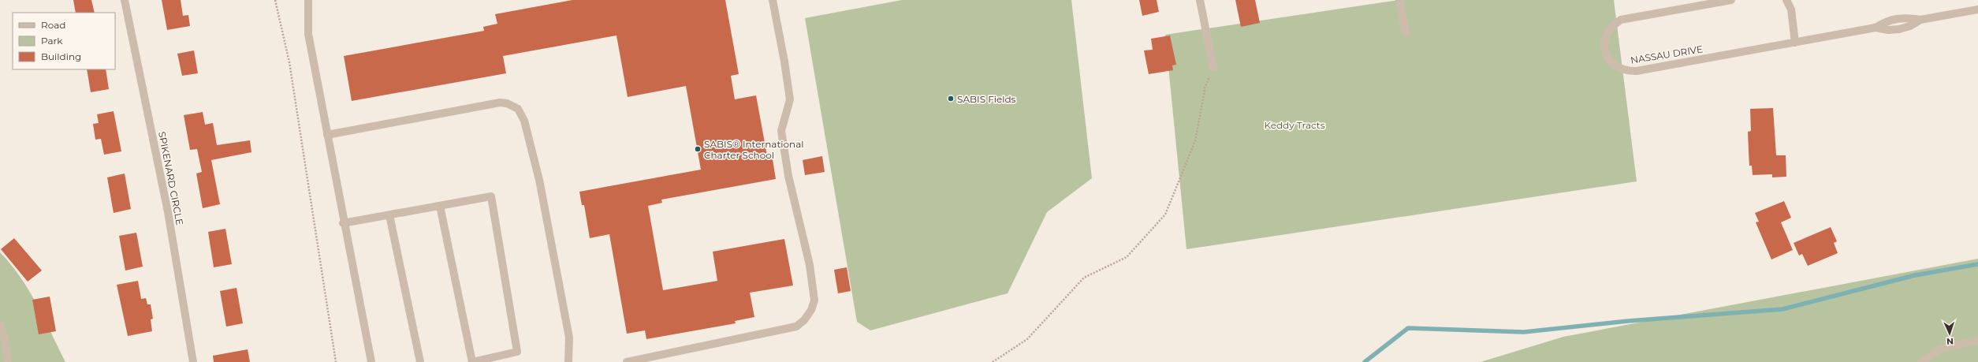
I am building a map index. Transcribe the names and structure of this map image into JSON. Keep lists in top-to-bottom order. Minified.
{"streets":{"street":["NASSAU DRIVE","SPIKENARD CIRCLE"]},"parks":["Keddy Tracts"],"places":["SABIS Fields","SABIS® International Charter School"],"legend":["Road","Park","Building"],"north":"bottom"}
